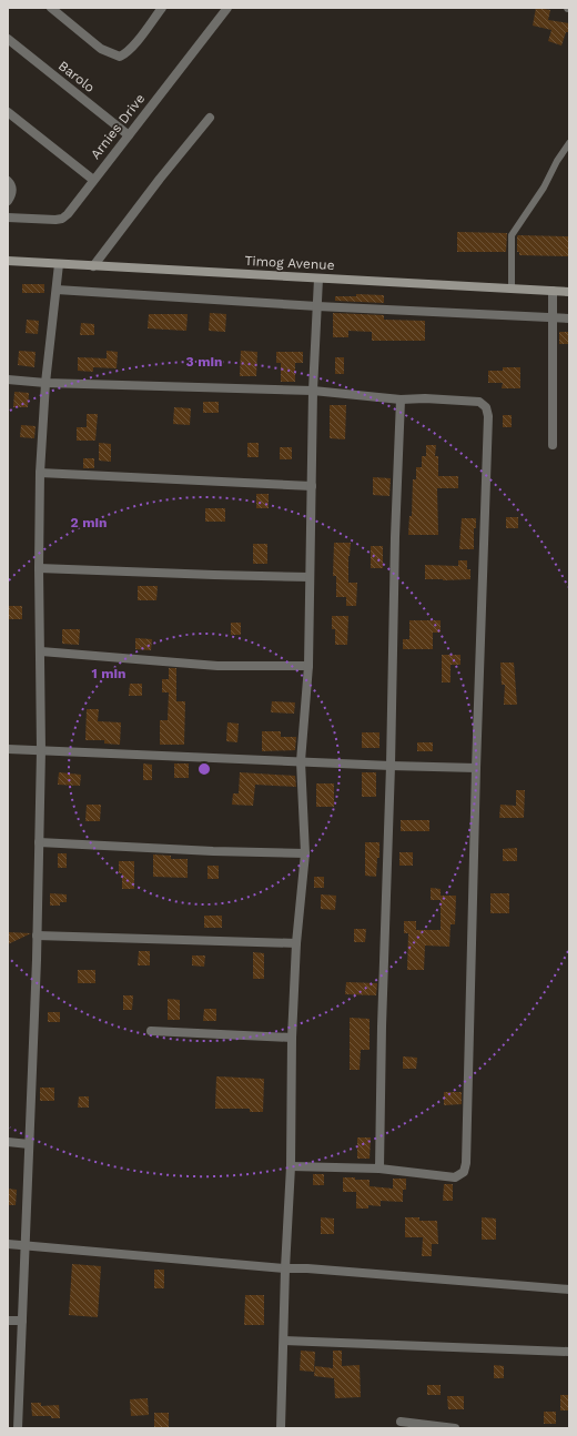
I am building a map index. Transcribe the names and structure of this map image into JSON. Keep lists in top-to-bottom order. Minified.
{"streets":{"main road":["Timog Avenue"],"street":["Barolo","Arnies Drive"]},"crossings":[["Barolo","Arnies Drive"]],"rings":["3 min","2 min","1 min"]}
